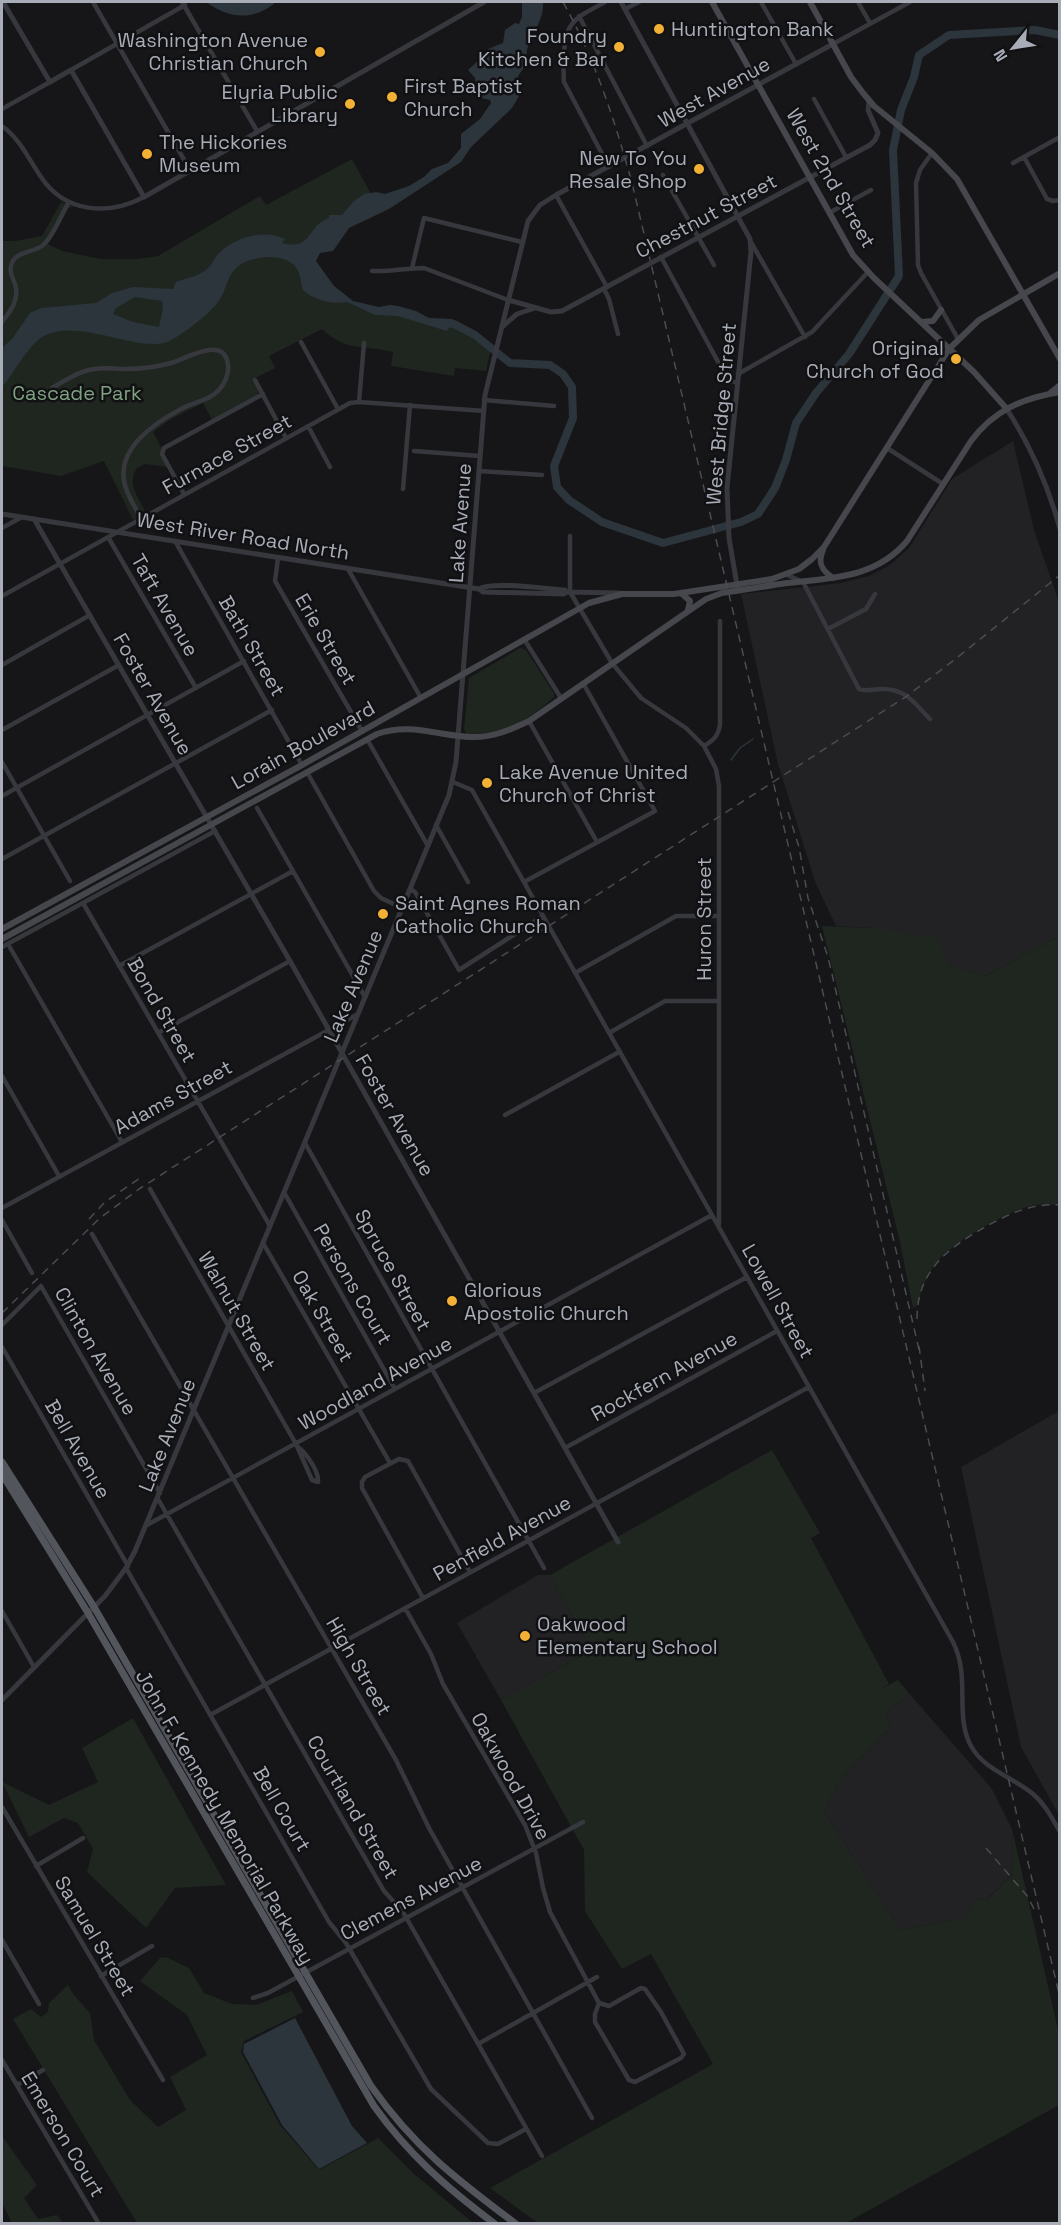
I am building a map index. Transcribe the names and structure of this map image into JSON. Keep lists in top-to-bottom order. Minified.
{"streets":{"main road":["West 2nd Street","West River Road North","Lorain Boulevard","John F. Kennedy Memorial Parkway"],"street":["West Avenue","Chestnut Street","West Bridge Street","Furnace Street","Lake Avenue","Taft Avenue","Erie Street","Bath Street","Foster Avenue","Huron Street","Bond Street","Adams Street","Spruce Street","Persons Court","Lowell Street","Walnut Street","Oak Street","Clinton Avenue","Rockfern Avenue","Woodland Avenue","Bell Avenue","Penfield Avenue","High Street","Oakwood Drive","Courtland Street","Bell Court","Clemens Avenue","Samuel Street","Emerson Court"]},"crossings":[["West Avenue","West 2nd Street"],["West Avenue","Lake Avenue"],["West 2nd Street","Chestnut Street"],["West 2nd Street","West River Road North"],["Chestnut Street","Lake Avenue"],["West Bridge Street","West River Road North"],["West Bridge Street","Lorain Boulevard"],["Furnace Street","Lake Avenue"],["Furnace Street","West River Road North"],["Furnace Street","Taft Avenue"],["Furnace Street","Foster Avenue"],["Lake Avenue","West River Road North"],["Lake Avenue","Foster Avenue"],["Lake Avenue","Lorain Boulevard"],["Lake Avenue","Bond Street"],["Lake Avenue","Adams Street"],["Lake Avenue","Spruce Street"],["Lake Avenue","Persons Court"],["Lake Avenue","Lowell Street"],["Lake Avenue","Walnut Street"],["Lake Avenue","Oak Street"],["Lake Avenue","Clinton Avenue"],["Lake Avenue","Woodland Avenue"],["Lake Avenue","Bell Avenue"],["Lake Avenue","High Street"],["Lake Avenue","Courtland Street"],["Lake Avenue","Bell Court"],["Lake Avenue","John F. Kennedy Memorial Parkway"],["West River Road North","Erie Street"],["West River Road North","Bath Street"],["West River Road North","Foster Avenue"],["West River Road North","Lorain Boulevard"],["Erie Street","Lorain Boulevard"],["Bath Street","Lorain Boulevard"],["Foster Avenue","Lorain Boulevard"],["Foster Avenue","Adams Street"],["Foster Avenue","Rockfern Avenue"],["Foster Avenue","Woodland Avenue"],["Foster Avenue","Penfield Avenue"],["Lorain Boulevard","Bond Street"],["Huron Street","Lowell Street"],["Bond Street","Adams Street"],["Spruce Street","Woodland Avenue"],["Spruce Street","Penfield Avenue"],["Persons Court","Woodland Avenue"],["Lowell Street","Rockfern Avenue"],["Lowell Street","Woodland Avenue"],["Lowell Street","Penfield Avenue"],["Walnut Street","Woodland Avenue"],["Oak Street","Woodland Avenue"],["Clinton Avenue","Courtland Street"],["Woodland Avenue","High Street"],["Woodland Avenue","Courtland Street"],["Bell Avenue","Bell Court"],["Penfield Avenue","High Street"],["Penfield Avenue","Oakwood Drive"],["Penfield Avenue","Courtland Street"],["Penfield Avenue","Bell Court"],["High Street","Clemens Avenue"],["Oakwood Drive","Clemens Avenue"],["Courtland Street","Bell Court"],["Courtland Street","Clemens Avenue"],["Bell Court","Clemens Avenue"],["John F. Kennedy Memorial Parkway","Clemens Avenue"]],"parks":["Cascade Park"],"places":["Huntington Bank","Foundry Kitchen & Bar","Washington Avenue Christian Church","First Baptist Church","Elyria Public Library","The Hickories Museum","New To You Resale Shop","Original Church of God","Lake Avenue United Church of Christ","Saint Agnes Roman Catholic Church","Glorious Apostolic Church","Oakwood Elementary School"],"north":"bottom left"}
